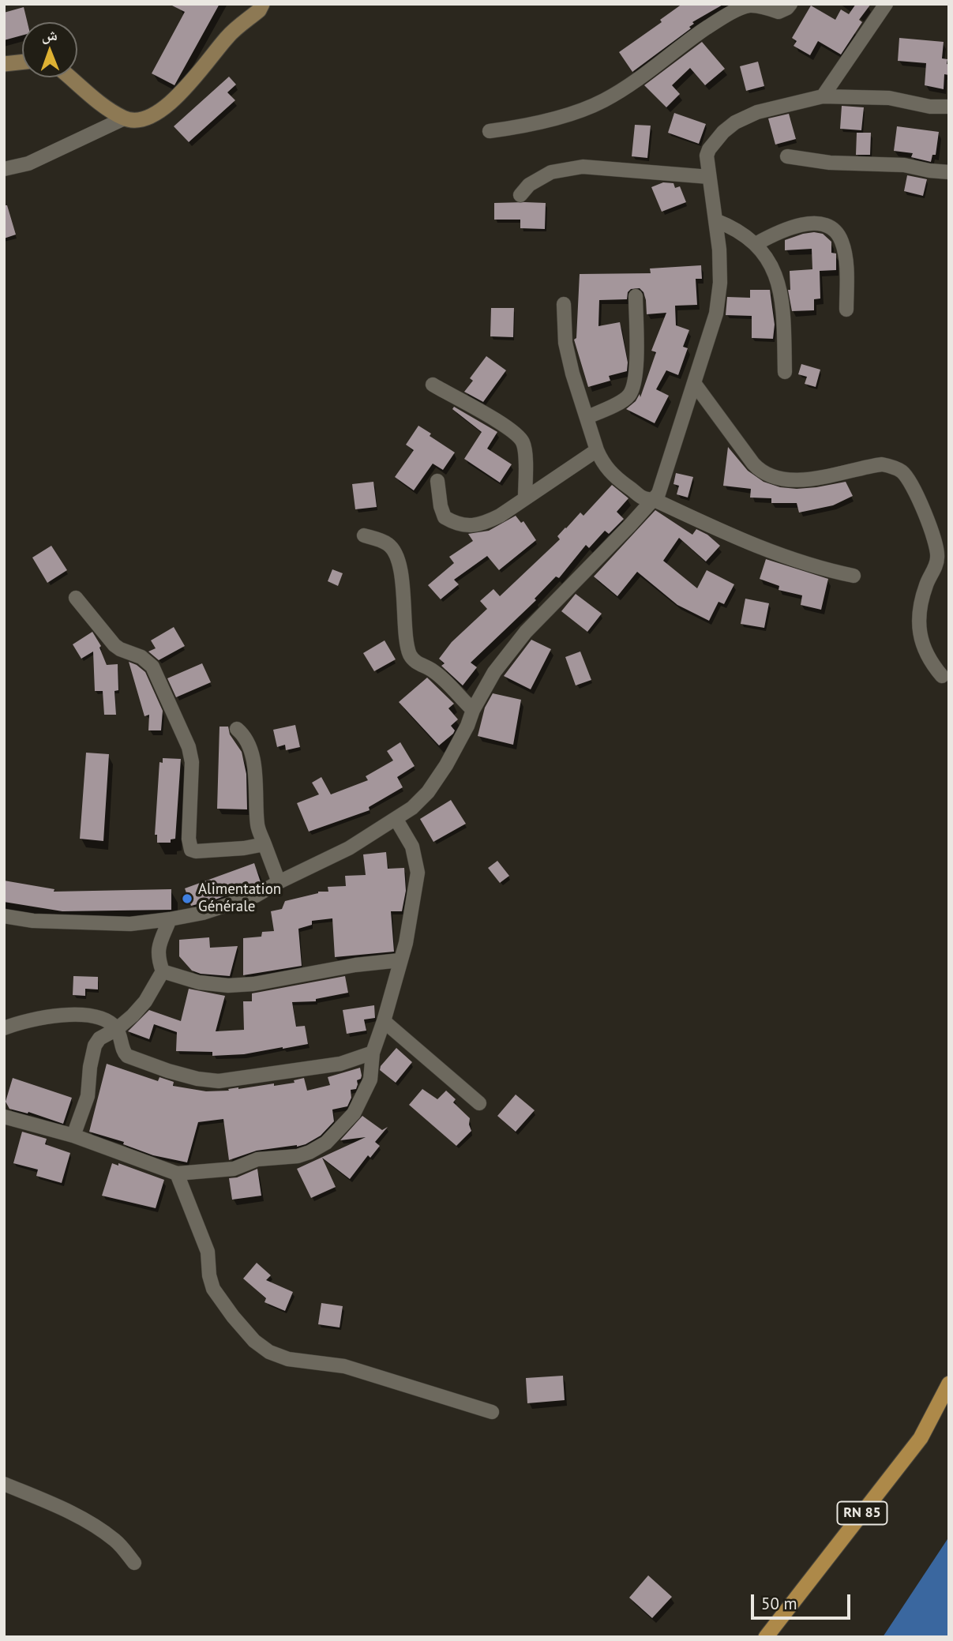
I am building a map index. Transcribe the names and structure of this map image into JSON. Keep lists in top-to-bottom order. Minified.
{"streets":{"main road":["RN 85"]},"places":["Alimentation Générale"],"scale_bar":"50 m","north":"top"}
